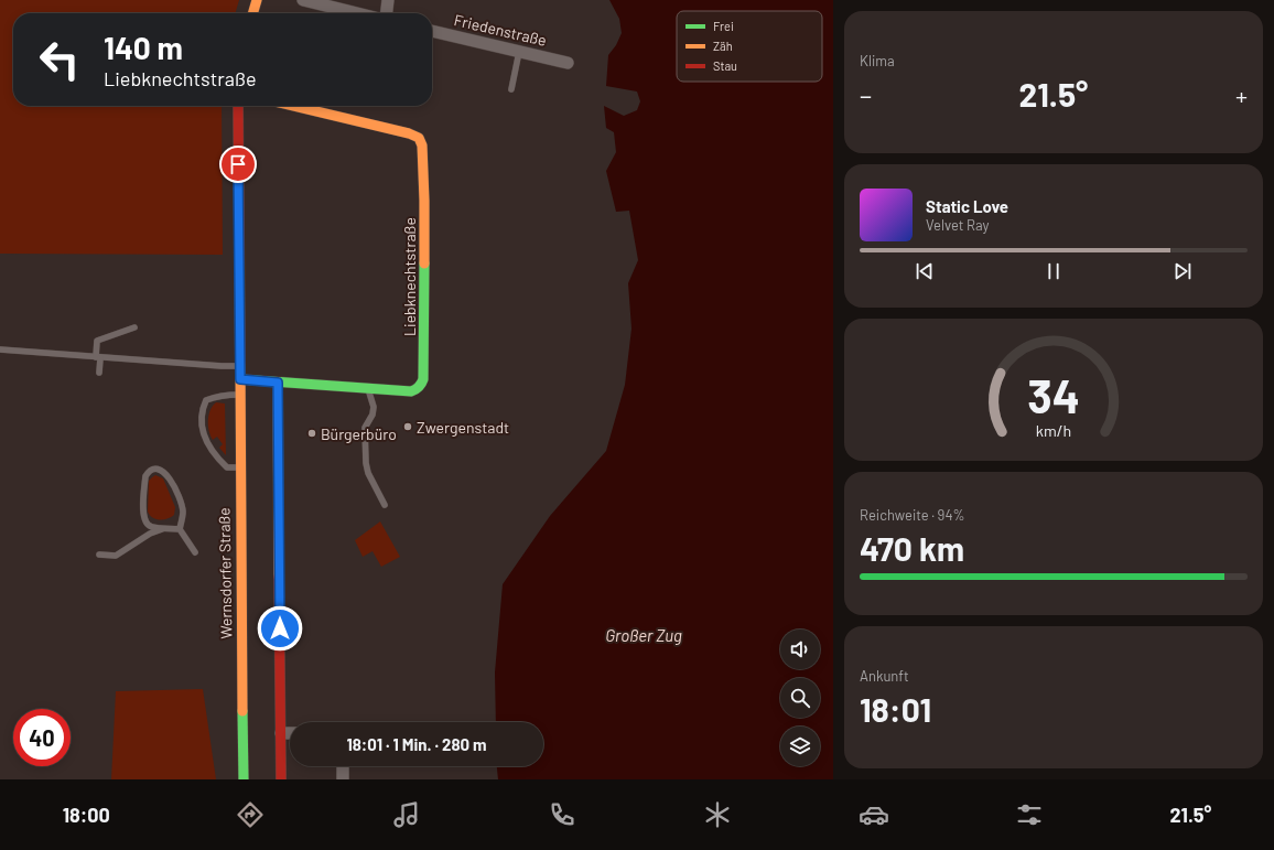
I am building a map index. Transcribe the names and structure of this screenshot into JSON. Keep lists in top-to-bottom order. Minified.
{"streets":{"street":["Friedenstraße","Liebknechtstraße","Wernsdorfer Straße"]},"crossings":[["Liebknechtstraße","Wernsdorfer Straße"]],"water":["Großer Zug"],"places":["Zwergenstadt","Bürgerbüro"],"legend":["Frei","Zäh","Stau"],"page":{"tile":["Klima",["Reichweite · 94%","470 km"],["Ankunft","18:01"]],"turn":["140 m","Liebknechtstraße"],"heat":["−","21.5°","+"],"song":["Static Love","Velvet Ray"],"limit":"40","trip":"18:01 · 1 Min. · 280 m","tabs":["18:00","21.5°"],"gauge":["34","km/h"]}}
